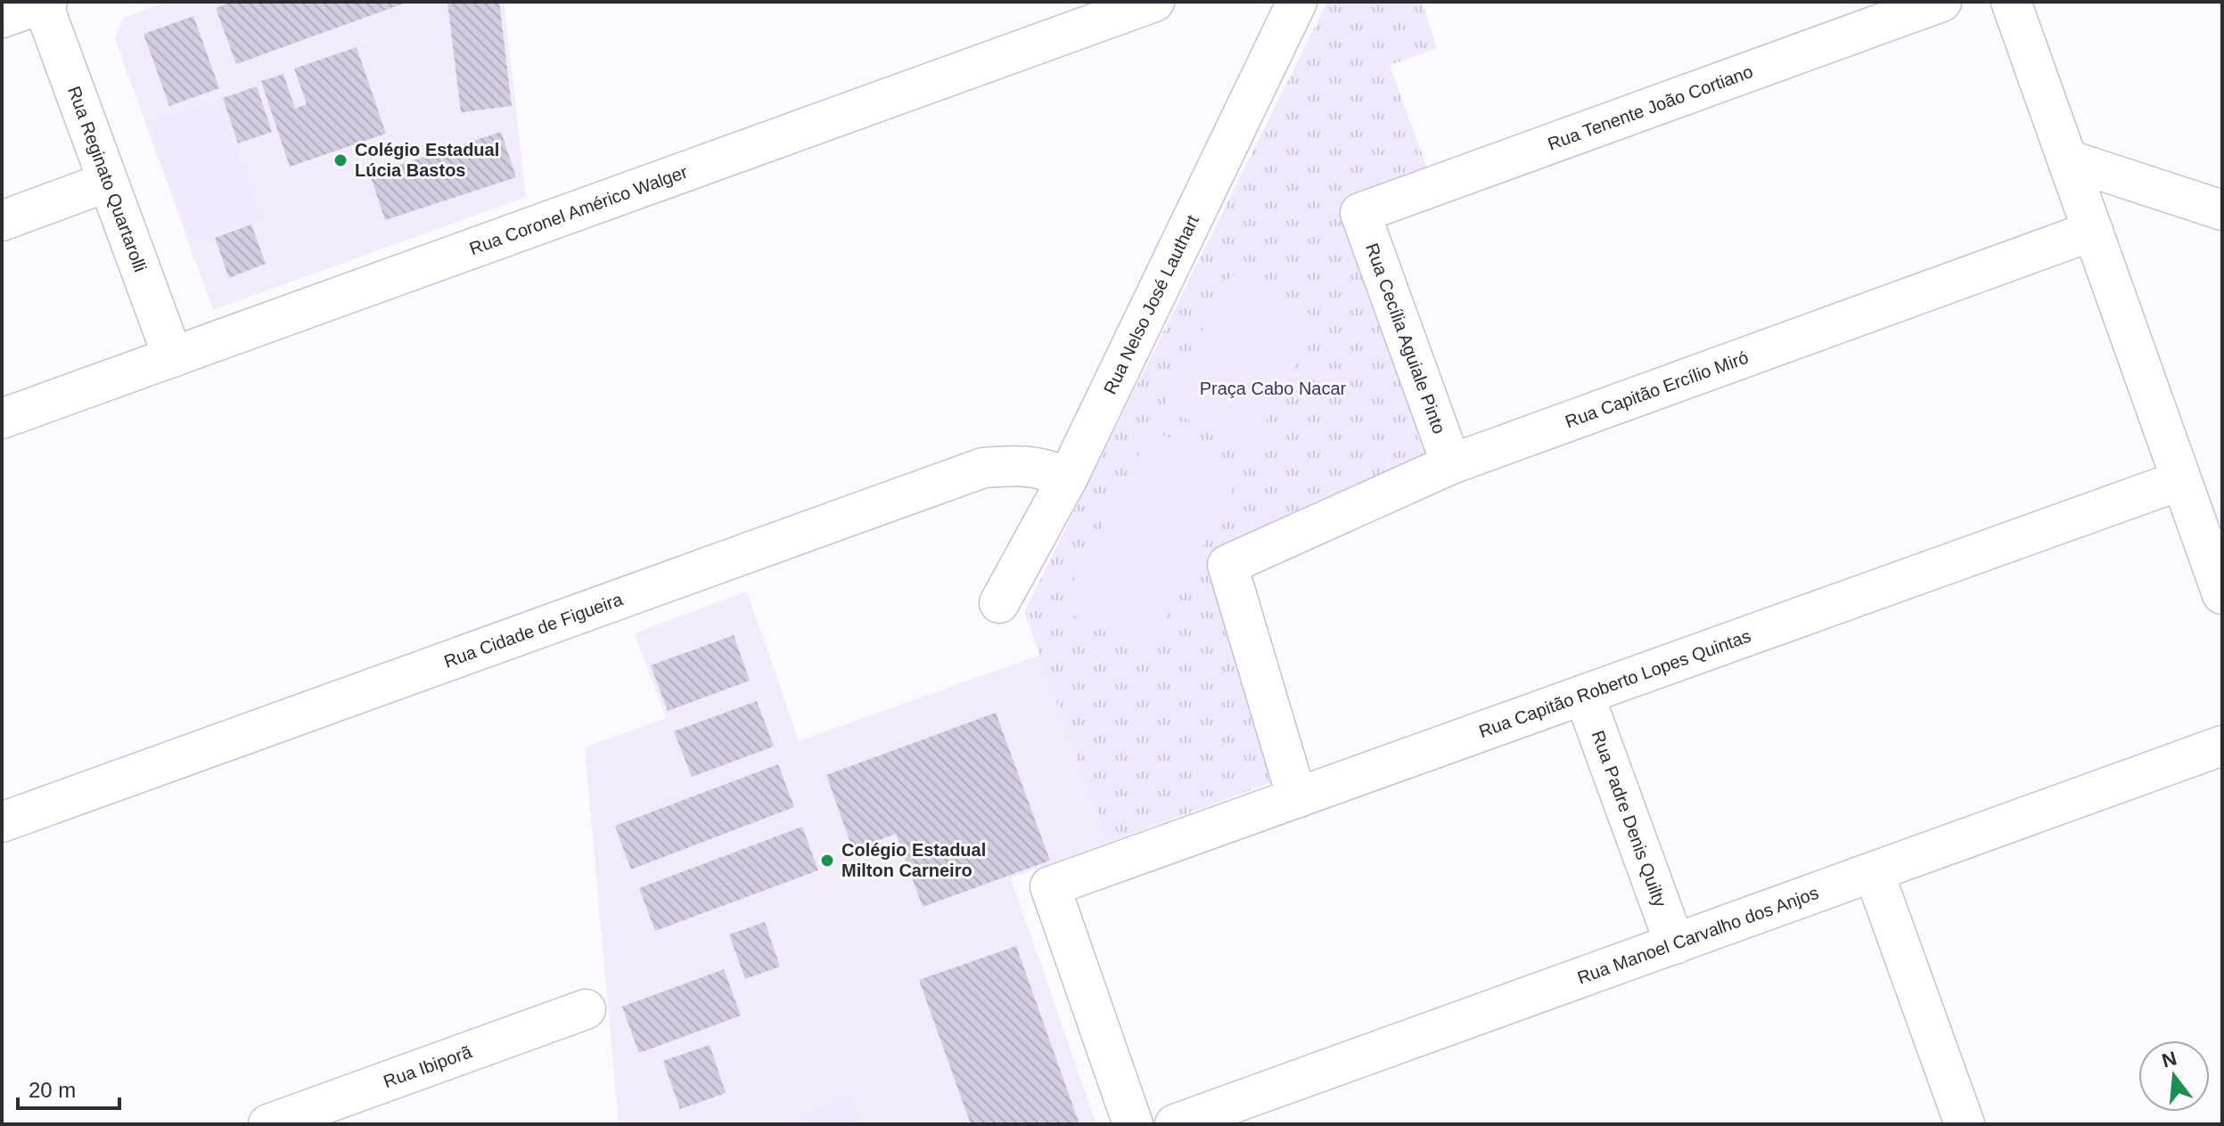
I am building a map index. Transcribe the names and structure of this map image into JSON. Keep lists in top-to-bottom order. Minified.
{"streets":{"street":["Rua Tenente João Cortiano","Rua Reginato Quartarolli","Rua Coronel Américo Walger","Rua Nelso José Lauthart","Rua Cecília Aguiale Pinto","Rua Capitão Ercílio Miró","Rua Cidade de Figueira","Rua Capitão Roberto Lopes Quintas","Rua Padre Denis Quilty","Rua Manoel Carvalho dos Anjos","Rua Ibiporã"]},"crossings":[["Rua Tenente João Cortiano","Rua Cecília Aguiale Pinto"],["Rua Reginato Quartarolli","Rua Coronel Américo Walger"],["Rua Nelso José Lauthart","Rua Cidade de Figueira"],["Rua Cecília Aguiale Pinto","Rua Capitão Ercílio Miró"],["Rua Capitão Ercílio Miró","Rua Capitão Roberto Lopes Quintas"],["Rua Capitão Roberto Lopes Quintas","Rua Padre Denis Quilty"],["Rua Padre Denis Quilty","Rua Manoel Carvalho dos Anjos"]],"parks":["Praça Cabo Nacar"],"places":["Colégio Estadual Lúcia Bastos","Colégio Estadual Milton Carneiro"],"scale_bar":"20 m","north":"top"}
